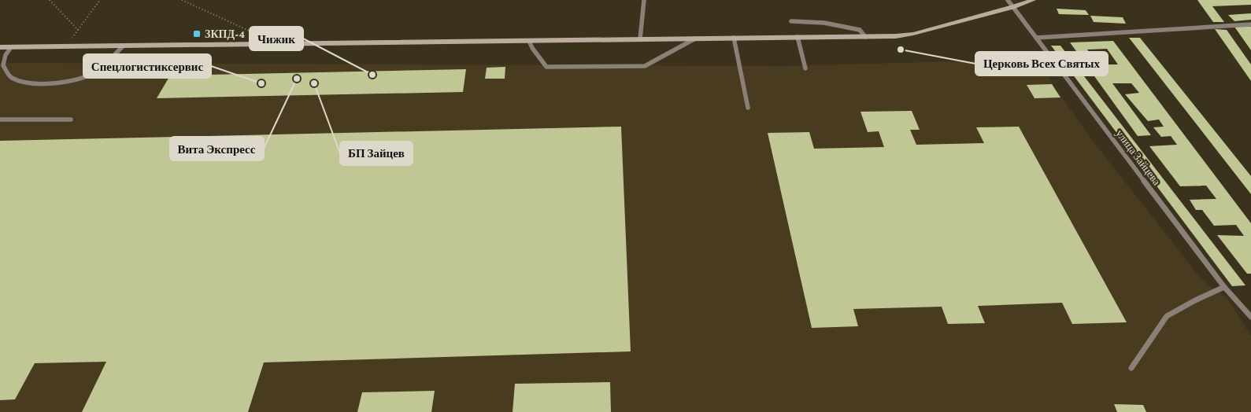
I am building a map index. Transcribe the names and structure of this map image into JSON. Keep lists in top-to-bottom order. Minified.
{"streets":{"lane":["улица Зайцева"]},"places":{"transit":["ЗКПД-4"],"other":["Церковь Всех Святых","Чижик","Вита Экспресс","Спецлогистиксервис","БП Зайцев"]}}
